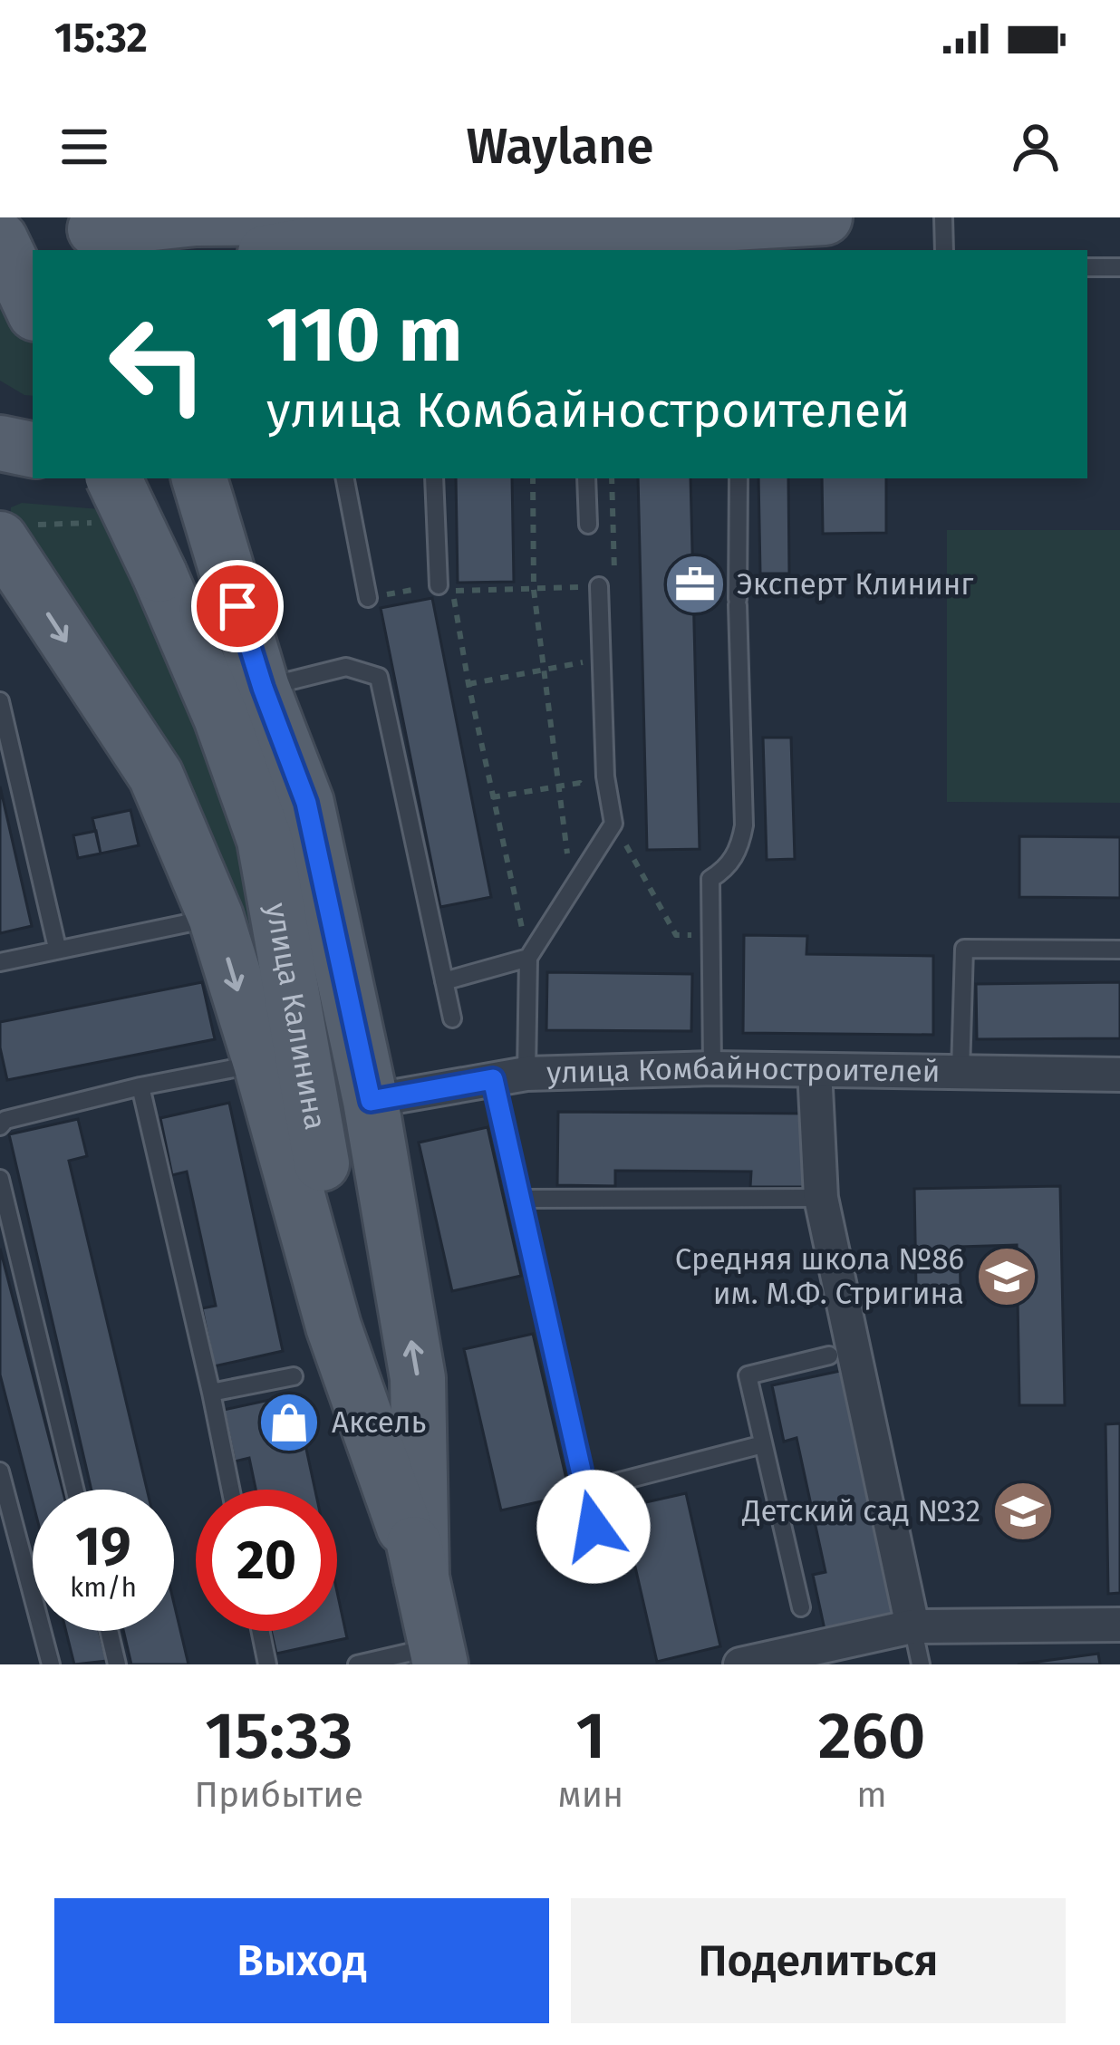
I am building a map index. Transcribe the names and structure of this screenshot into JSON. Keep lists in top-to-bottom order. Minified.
{"streets":{"main road":["улица Калинина"],"street":["улица Комбайностроителей"]},"crossings":[["улица Калинина","улица Комбайностроителей"]],"places":{"office":["Эксперт Клининг"],"school or university":["Средняя школа №86 им. М.Ф. Стригина","Детский сад №32"],"shop":["Аксель"]},"page":{"status":"15:32","header":"Waylane","turn":["110 m","улица Комбайностроителей"],"speed":"19 km/h","limit":"20","eta":["15:33","Прибытие","1","мин","260","m"],"buttons":["Выход","Поделиться"]}}
